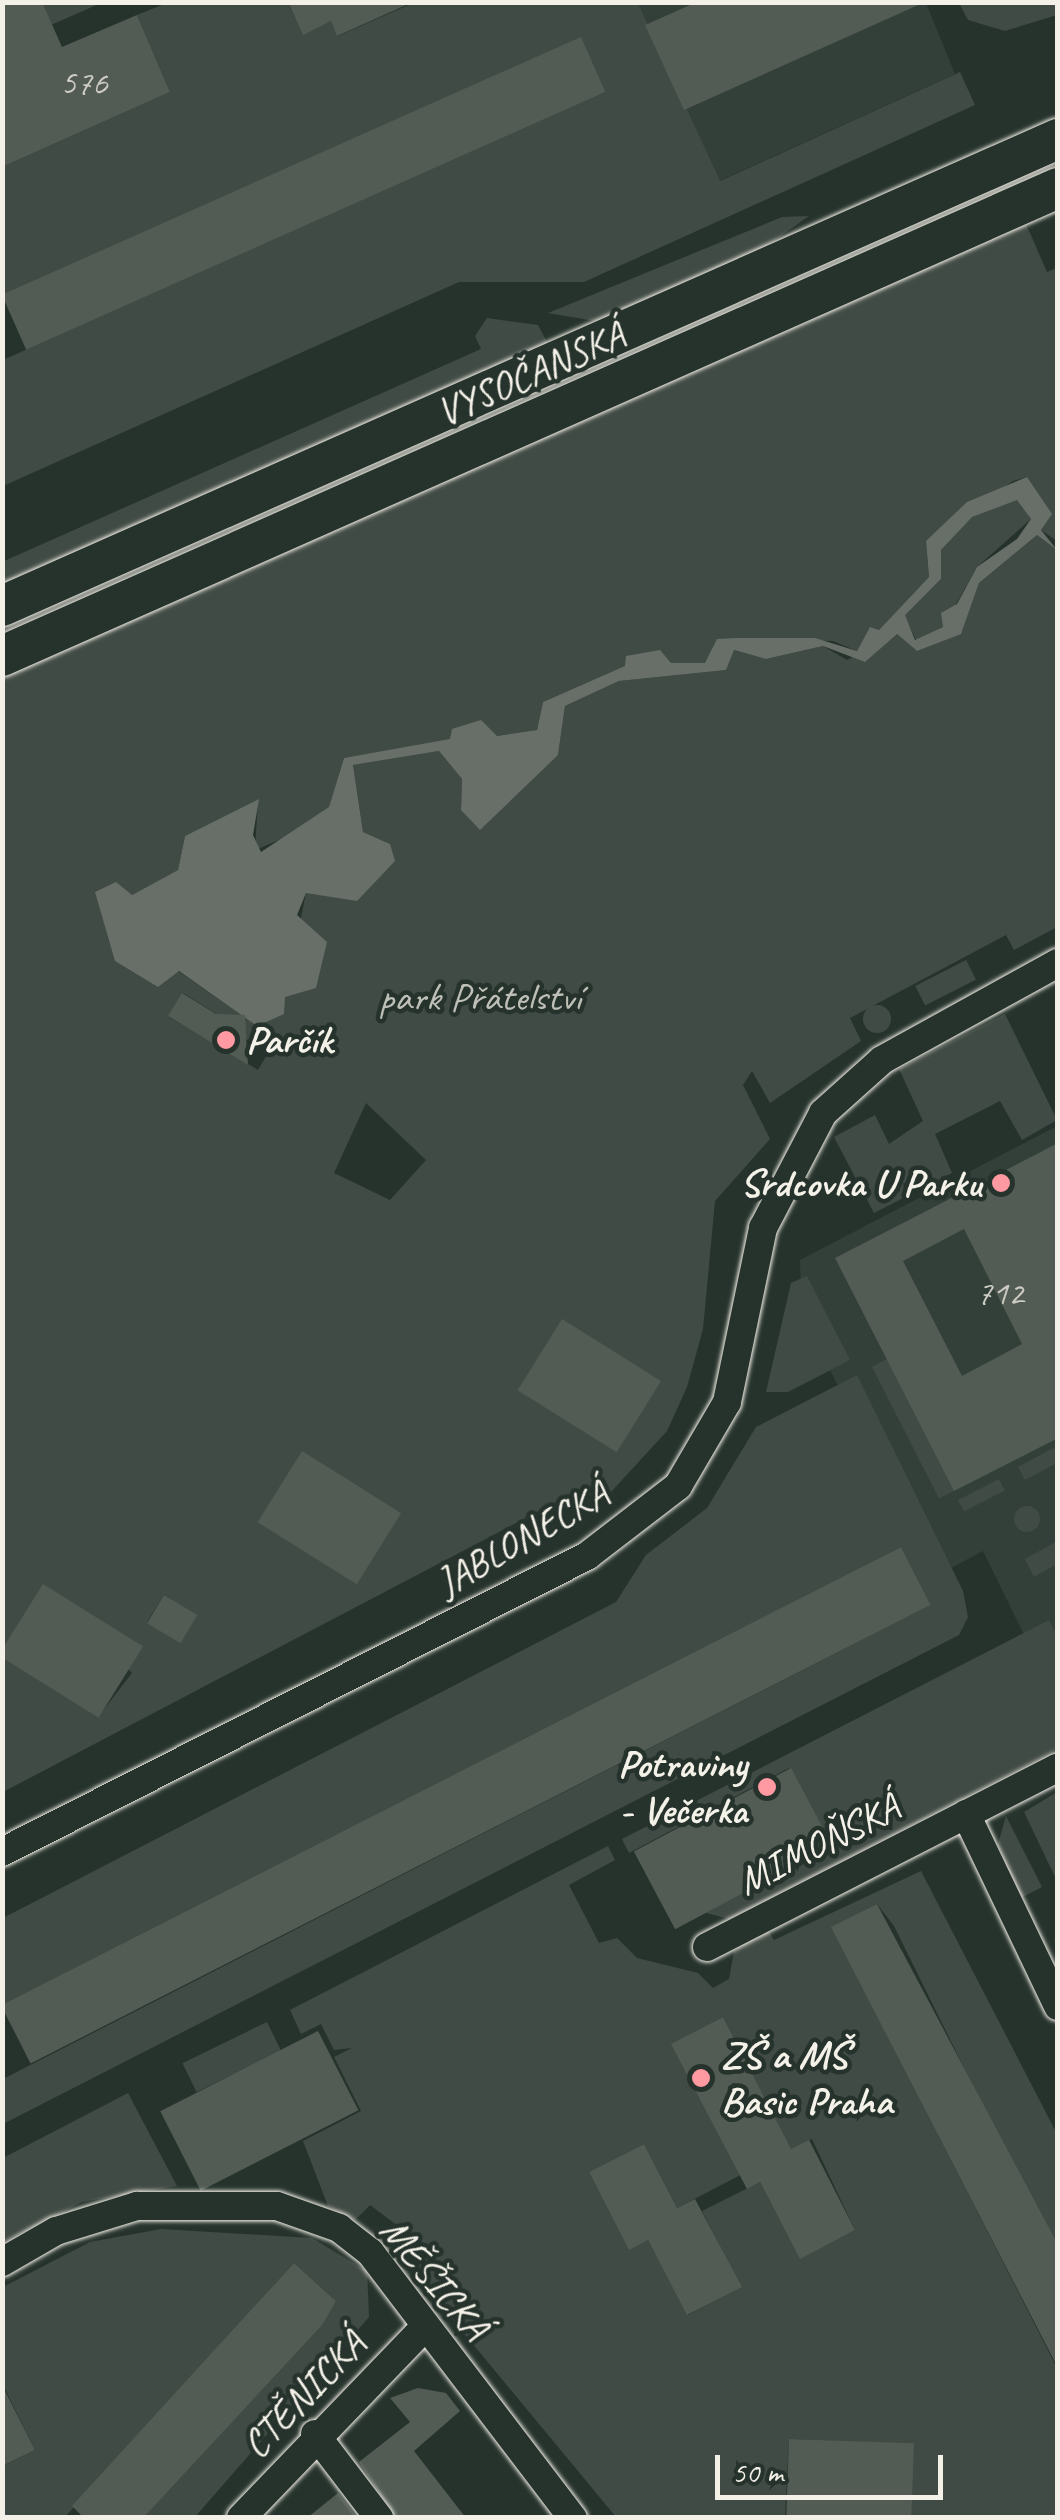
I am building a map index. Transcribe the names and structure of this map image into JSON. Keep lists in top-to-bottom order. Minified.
{"streets":{"main road":["VYSOČANSKÁ"],"street":["JABLONECKÁ","MIMOŇSKÁ","MĚŠICKÁ","CTĚNICKÁ"]},"crossings":[["MĚŠICKÁ","CTĚNICKÁ"]],"parks":["park Přátelství"],"places":["Parčík","Srdcovka U Parku","Potraviny - Večerka","ZŠ a MŠ Basic Praha"],"house_numbers":["576","712"],"scale_bar":"50 m"}
